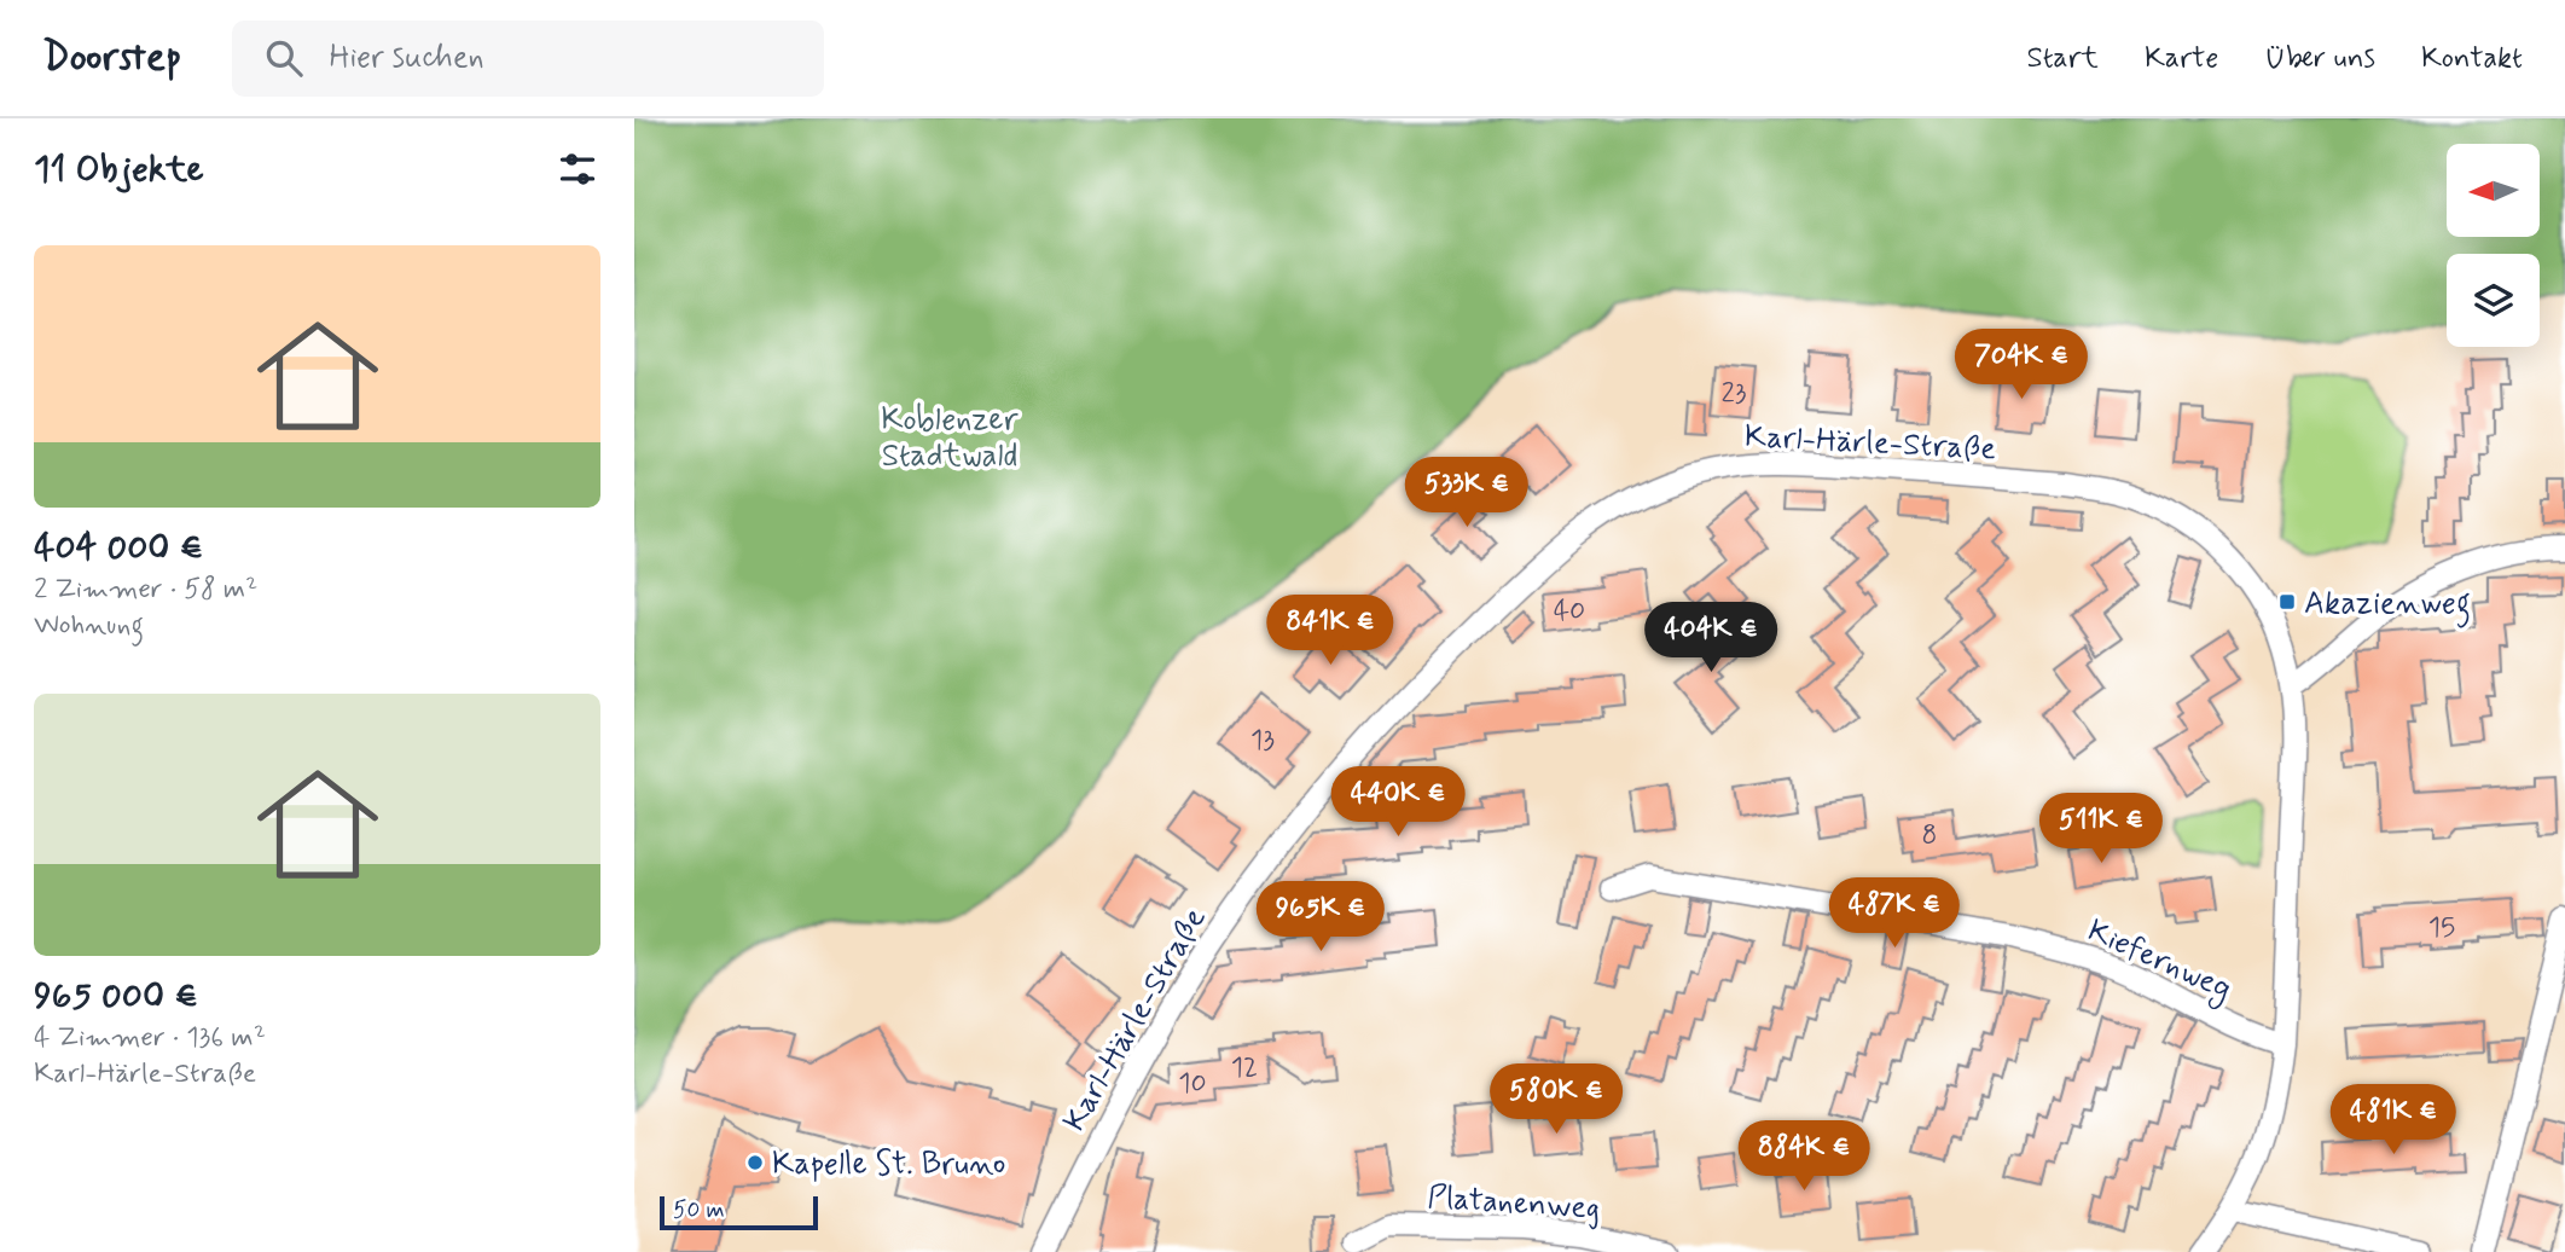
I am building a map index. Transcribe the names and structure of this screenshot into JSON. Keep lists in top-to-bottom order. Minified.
{"streets":{"street":["Karl-Härle-Straße","Kiefernweg","Platanenweg"]},"crossings":[["Karl-Härle-Straße","Kiefernweg"]],"parks":["Koblenzer Stadtwald"],"places":{"transit":["Akazienweg"],"other":["Kapelle St. Bruno"]},"house_numbers":["23","40","13","8","15","12","10"],"scale_bar":"50 m","north":"left","page":{"header":"Doorstep","search":"Hier suchen","nav":["Start","Karte","Über uns","Kontakt"],"heading":"11 Objekte","list":[{"name":"404 000 €","note":"2 Zimmer · 58 m² · Wohnung"},{"name":"965 000 €","note":"4 Zimmer · 136 m² · Karl-Härle-Straße"}],"price":["704K €","533K €","841K €","404K €","440K €","511K €","487K €","965K €","580K €","481K €","884K €"],"scale":"50 m"}}
